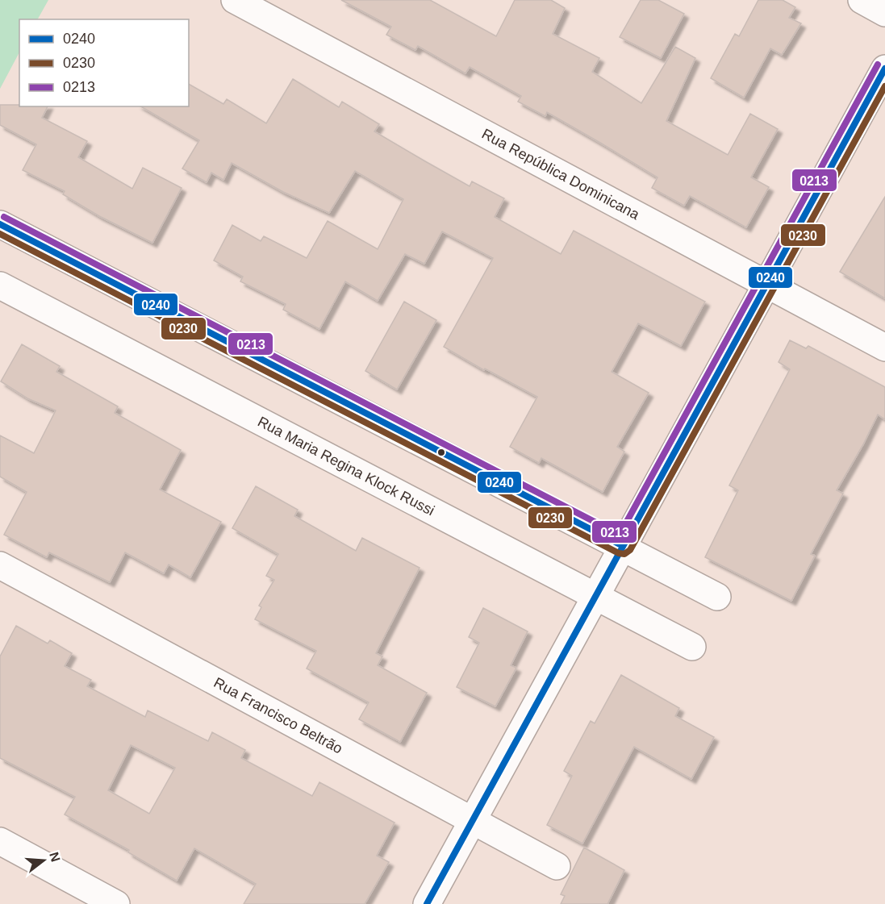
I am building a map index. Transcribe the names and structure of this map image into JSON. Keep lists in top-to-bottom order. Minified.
{"streets":{"street":["Rua República Dominicana","Rua Maria Regina Klock Russi","Rua Francisco Beltrão"]},"lines":["transit line 0213","transit line 0240","transit line 0230"],"legend":["0240","0230","0213"],"north":"right"}
